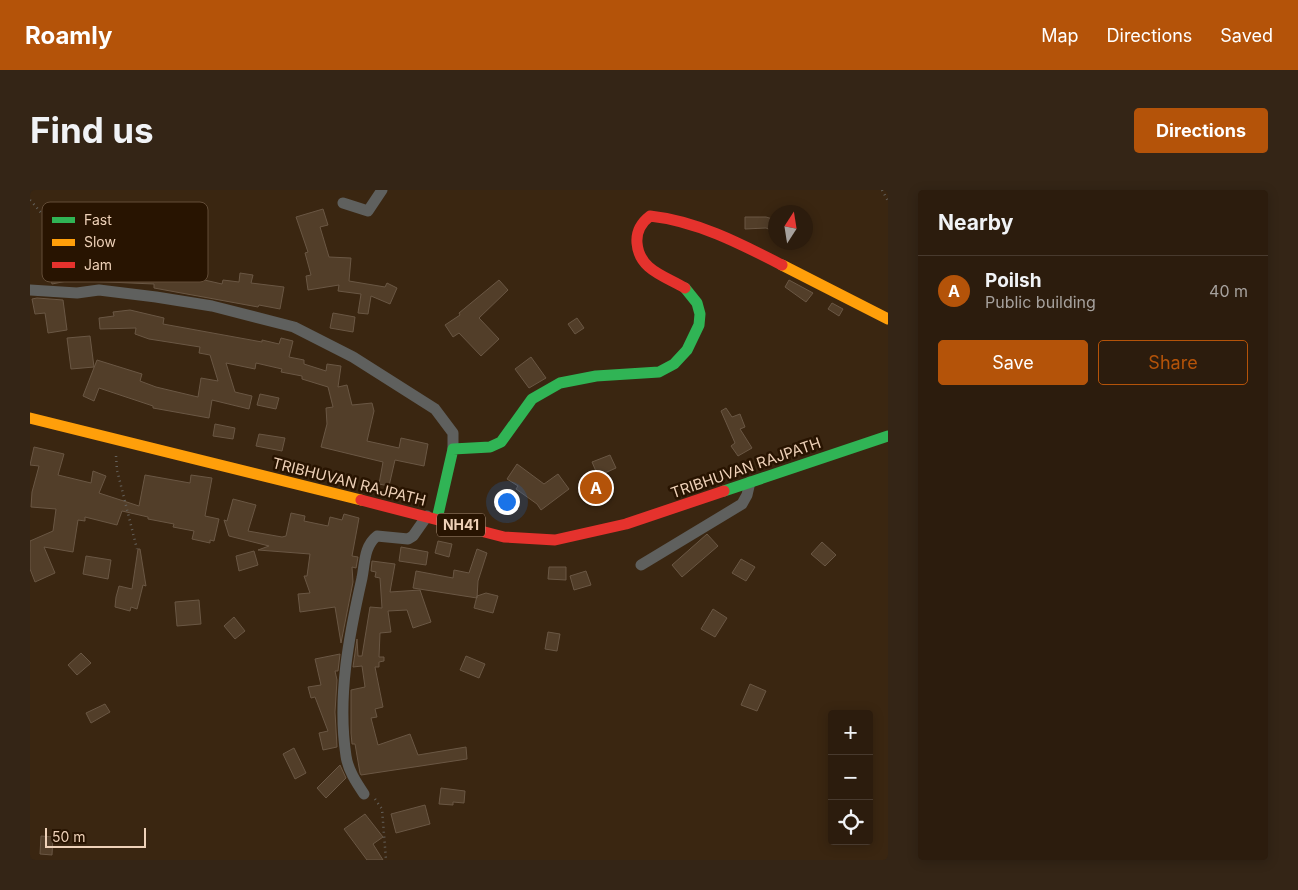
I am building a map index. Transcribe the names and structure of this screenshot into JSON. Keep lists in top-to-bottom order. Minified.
{"streets":{"main road":["TRIBHUVAN RAJPATH","NH41"]},"legend":["Fast","Slow","Jam"],"scale_bar":"50 m","north":"top","page":{"header":"Roamly","nav":["Map","Directions","Saved"],"buttons":["Directions",["Save","Share"]],"title":"Find us","heading":"Nearby","list":[{"mark":"A","name":"Poilsh","note":"Public building","value":"40 m"}],"pins":"A","map_buttons":["+","−"],"scale":"50 m"}}
